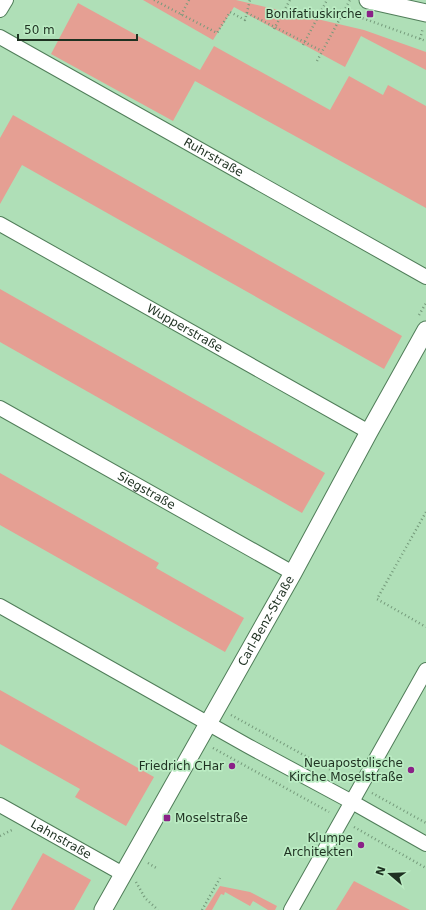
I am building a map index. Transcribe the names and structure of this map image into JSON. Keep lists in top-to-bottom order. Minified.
{"streets":{"street":["Ruhrstraße","Wupperstraße","Siegstraße","Carl-Benz-Straße","Lahnstraße"]},"crossings":[["Wupperstraße","Carl-Benz-Straße"],["Siegstraße","Carl-Benz-Straße"],["Carl-Benz-Straße","Lahnstraße"]],"places":{"transit":["Bonifatiuskirche","Moselstraße"],"other":["Friedrich CHar","Neuapostolische Kirche Moselstraße","Klumpe Architekten"]},"scale_bar":"50 m","north":"left"}
